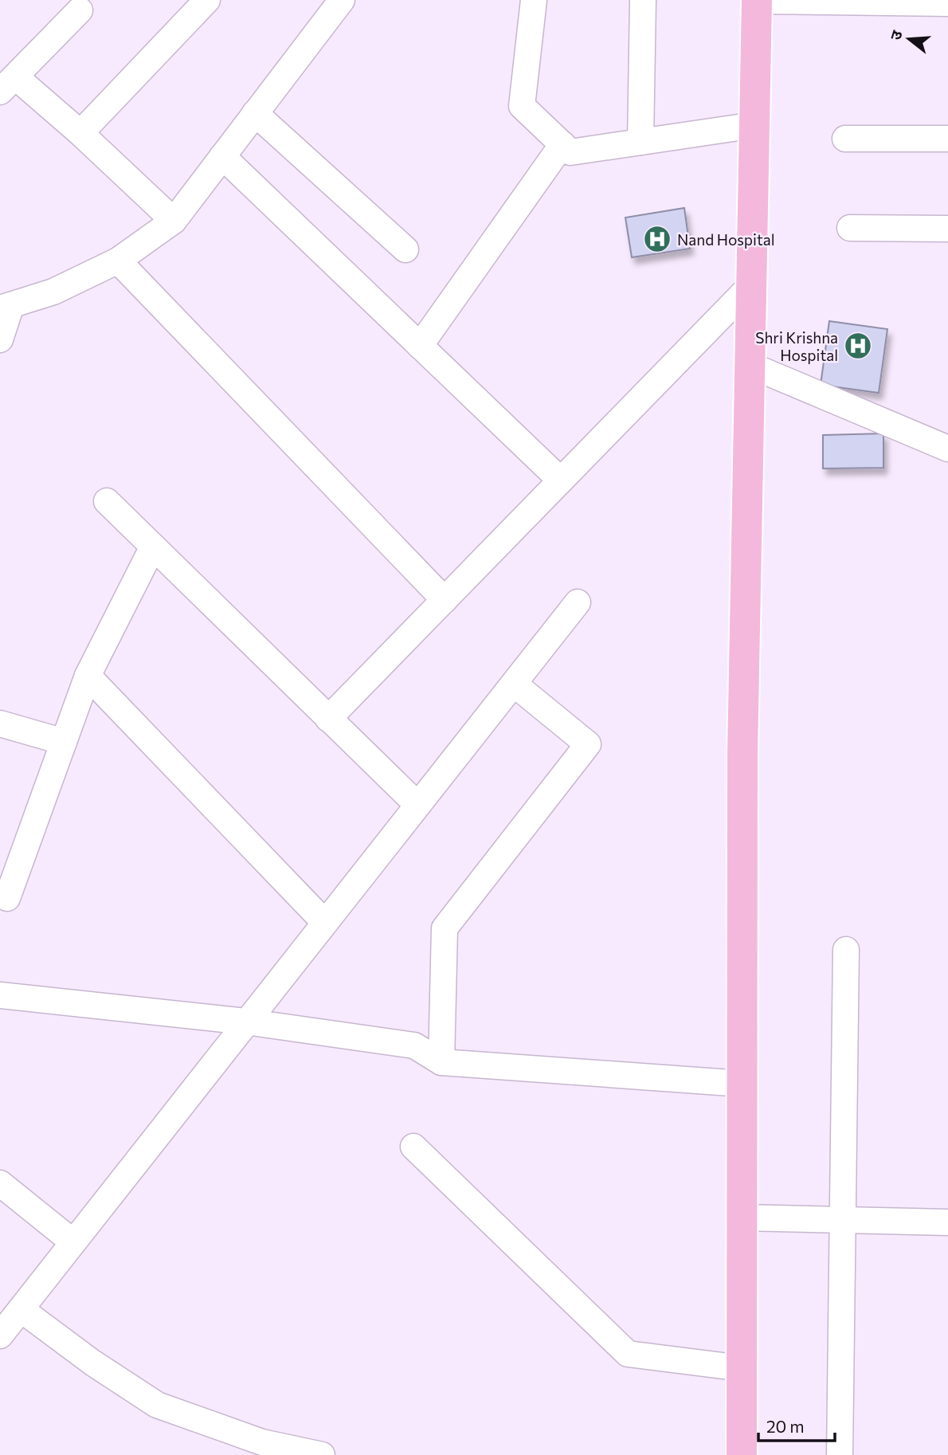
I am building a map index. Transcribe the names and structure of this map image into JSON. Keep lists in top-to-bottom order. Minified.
{"places":{"hospital":["Nand Hospital","Shri Krishna Hospital"]},"scale_bar":"20 m","north":"left"}
